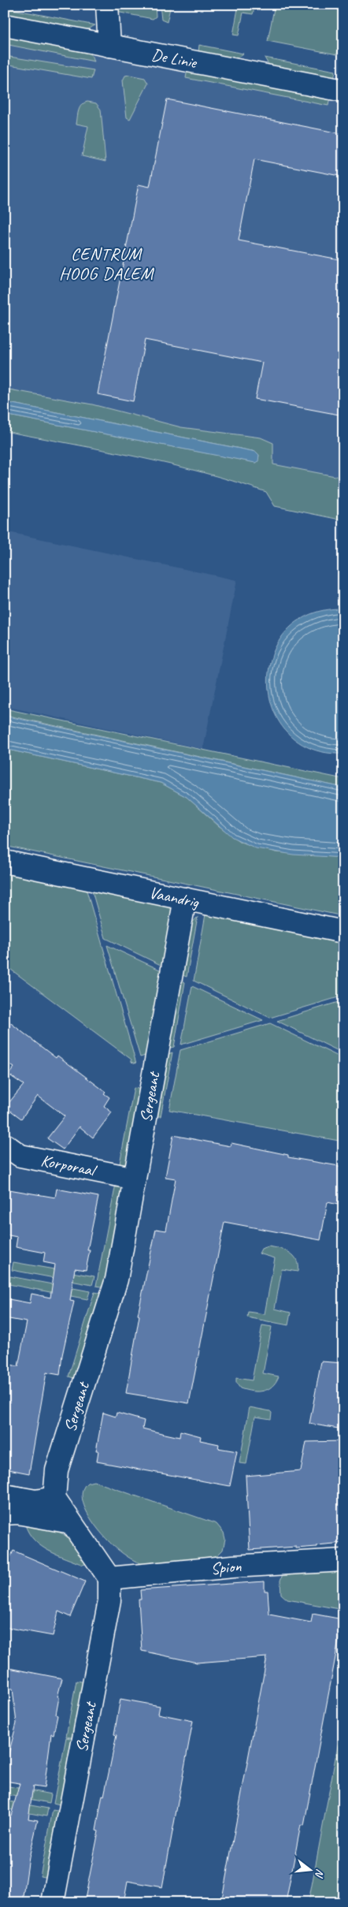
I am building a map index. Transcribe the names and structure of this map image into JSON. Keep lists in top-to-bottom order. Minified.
{"streets":{"street":["De Linie","Vaandrig","Sergeant","Korporaal","Spion"]},"crossings":[["Vaandrig","Sergeant"],["Sergeant","Korporaal"],["Sergeant","Spion"]],"districts":["CENTRUM HOOG DALEM"],"north":"right"}
